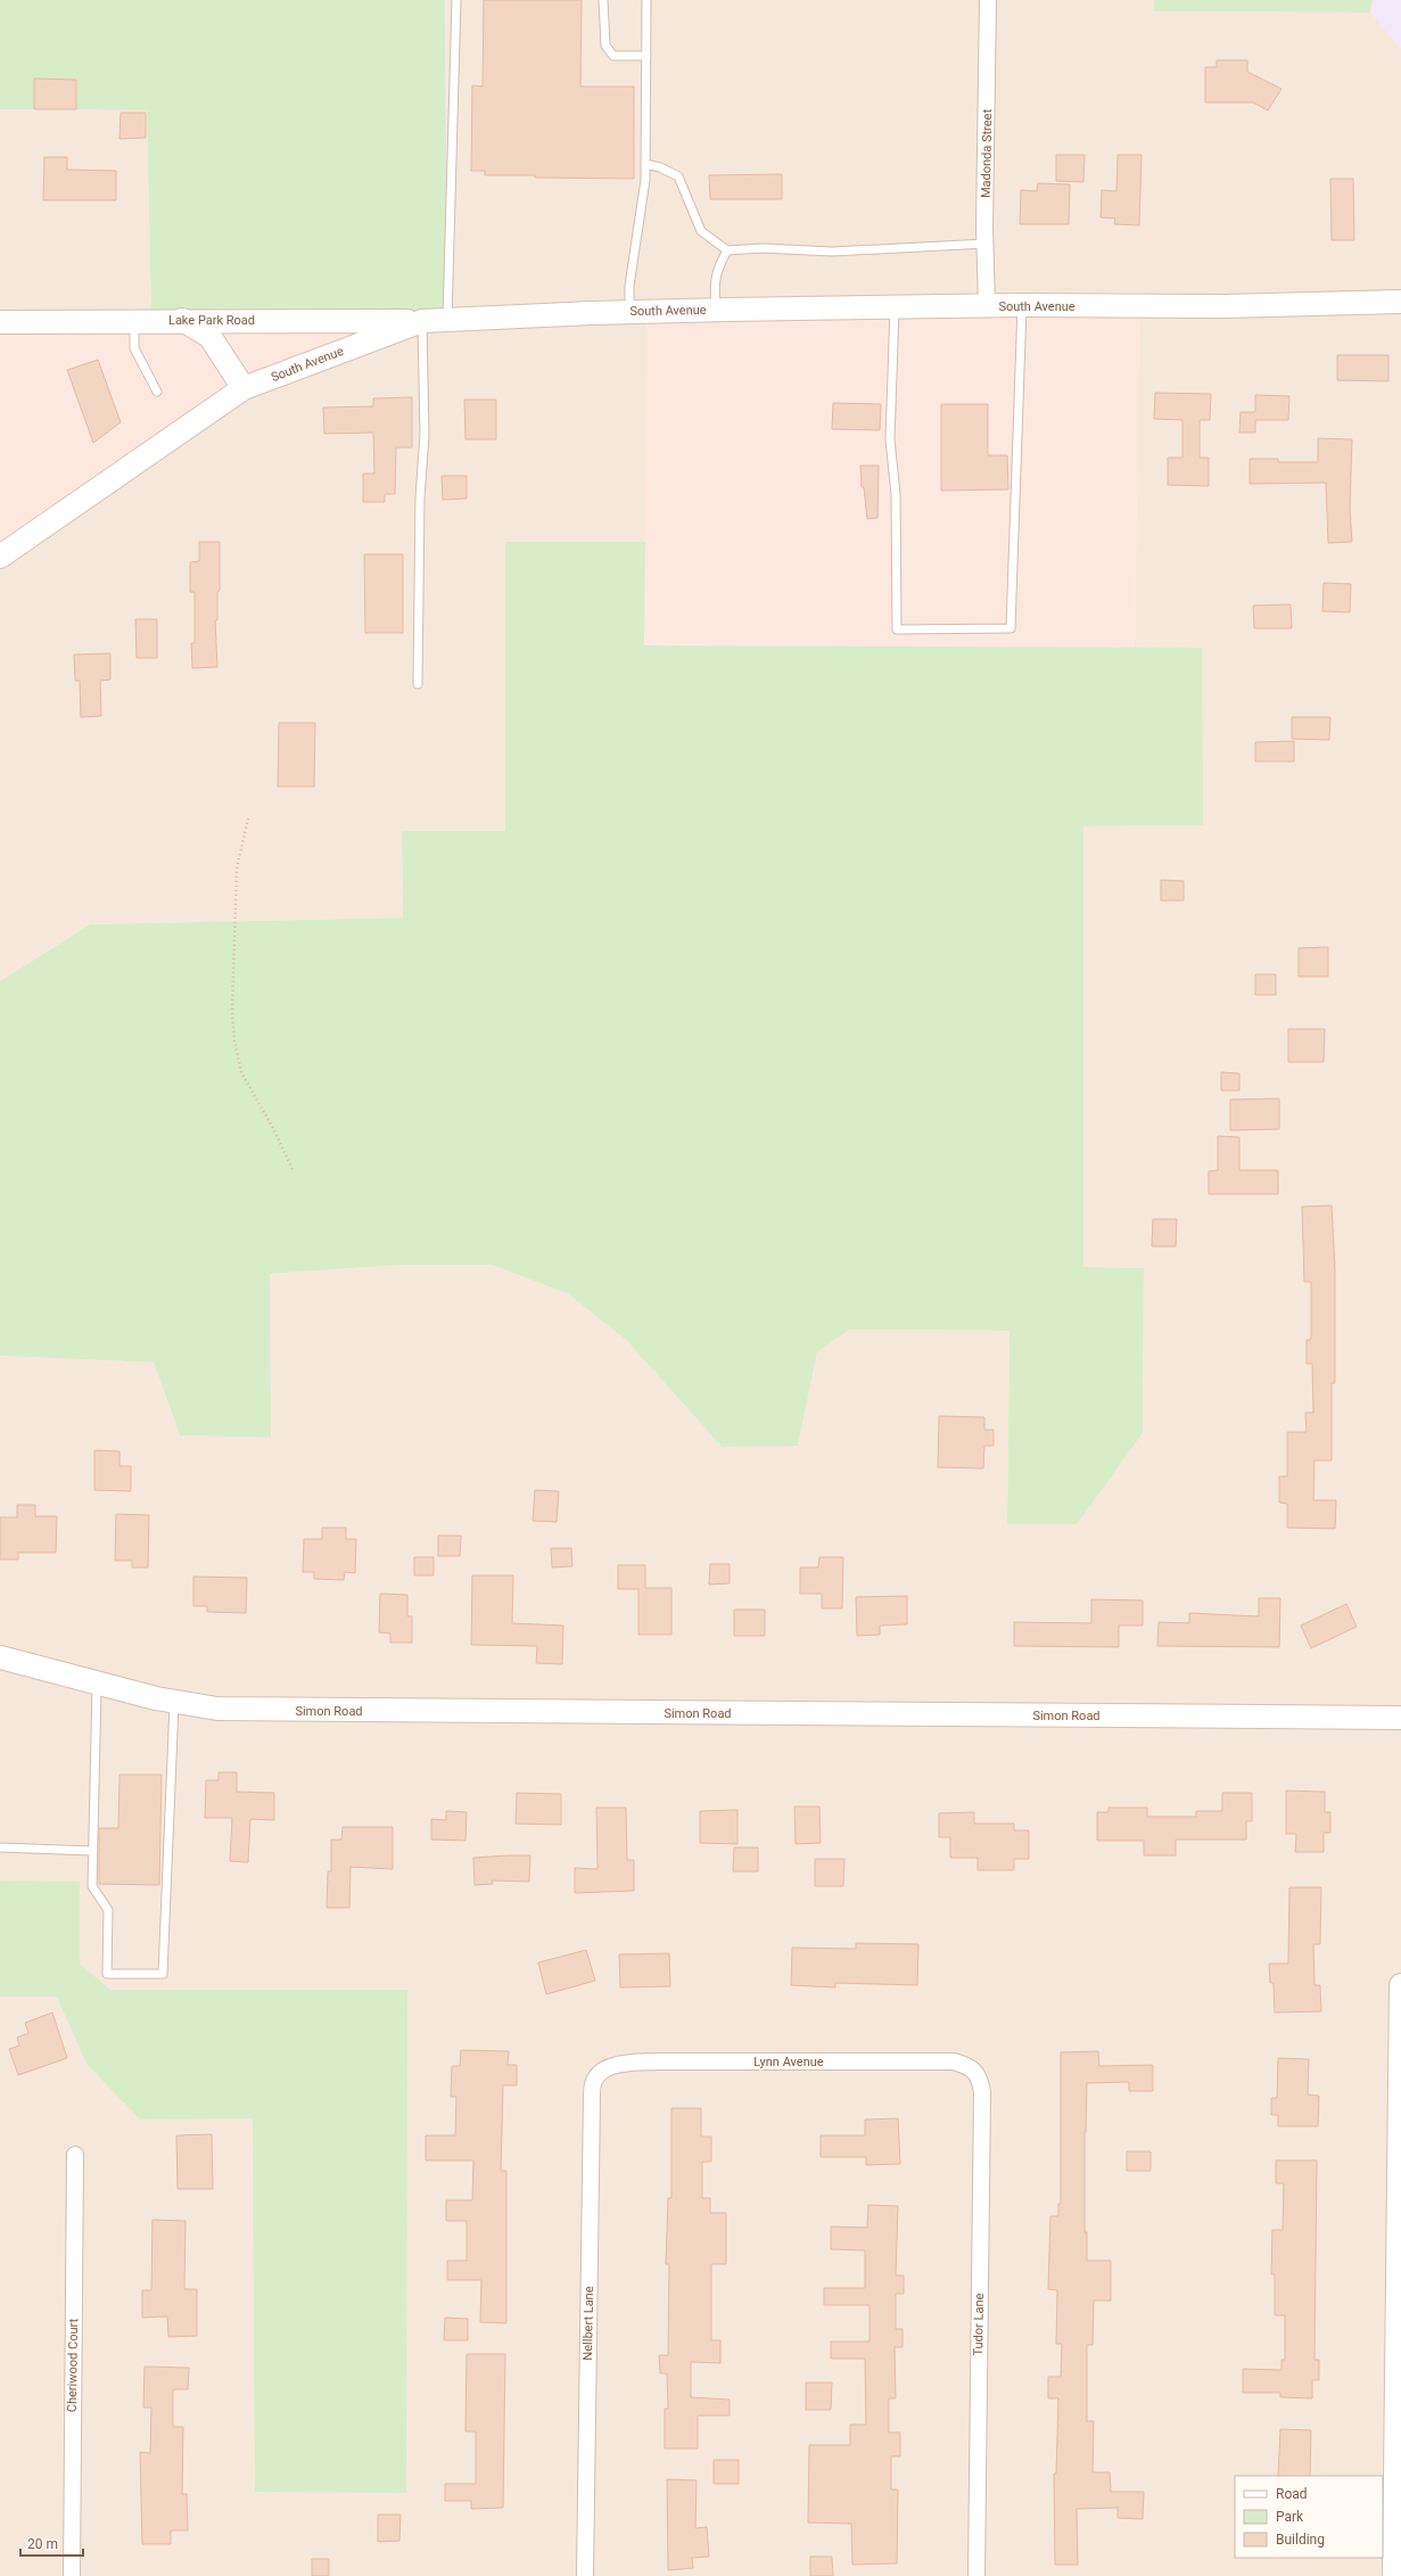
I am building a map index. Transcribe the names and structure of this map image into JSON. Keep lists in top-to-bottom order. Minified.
{"streets":{"street":["Madonda Street","South Avenue","Lake Park Road","Simon Road","Lynn Avenue","Nellbert Lane","Tudor Lane","Cheriwood Court"]},"crossings":[["Madonda Street","South Avenue"],["South Avenue","Lake Park Road"],["Lynn Avenue","Nellbert Lane"],["Lynn Avenue","Tudor Lane"]],"legend":["Road","Park","Building"],"scale_bar":"20 m"}
